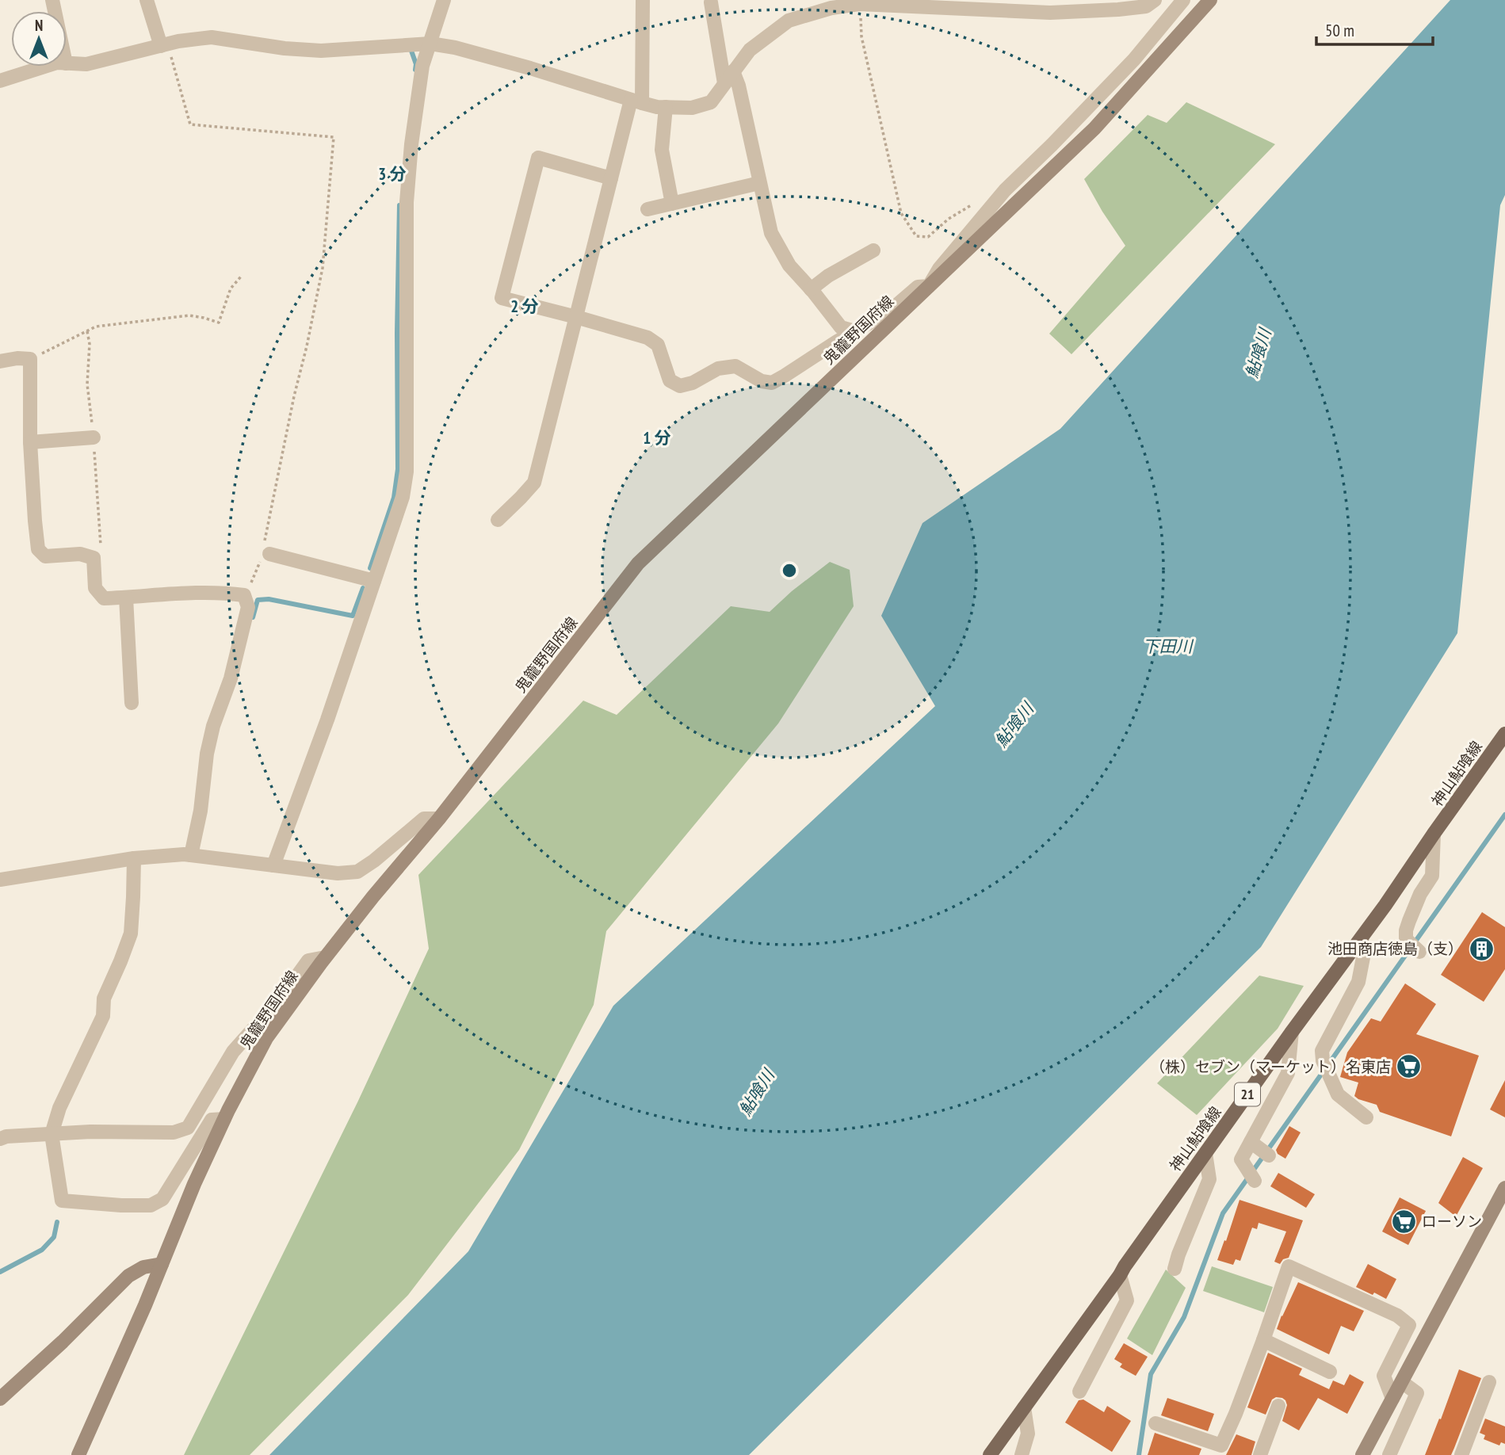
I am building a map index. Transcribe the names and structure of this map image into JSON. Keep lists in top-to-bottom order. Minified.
{"streets":{"main road":["鬼籠野国府線","神山鮎喰線","21"]},"water":["鮎喰川","下田川"],"places":{"building":["池田商店徳島（支）"],"supermarket":["（株）セブン（マーケット）名東店","ローソン"]},"scale_bar":"50 m","north":"top","rings":["3 分","2 分","1 分"]}
